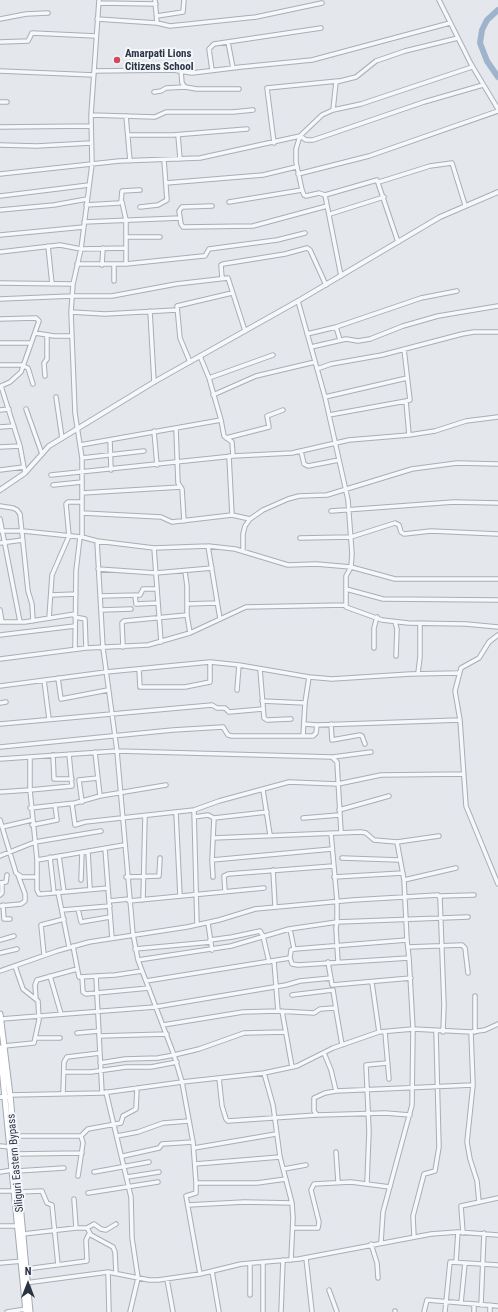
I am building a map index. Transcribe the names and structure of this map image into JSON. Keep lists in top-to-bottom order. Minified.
{"streets":{"main road":["Siliguri Eastern Bypass"]},"places":["Amarpati Lions Citizens School"],"north":"top"}
